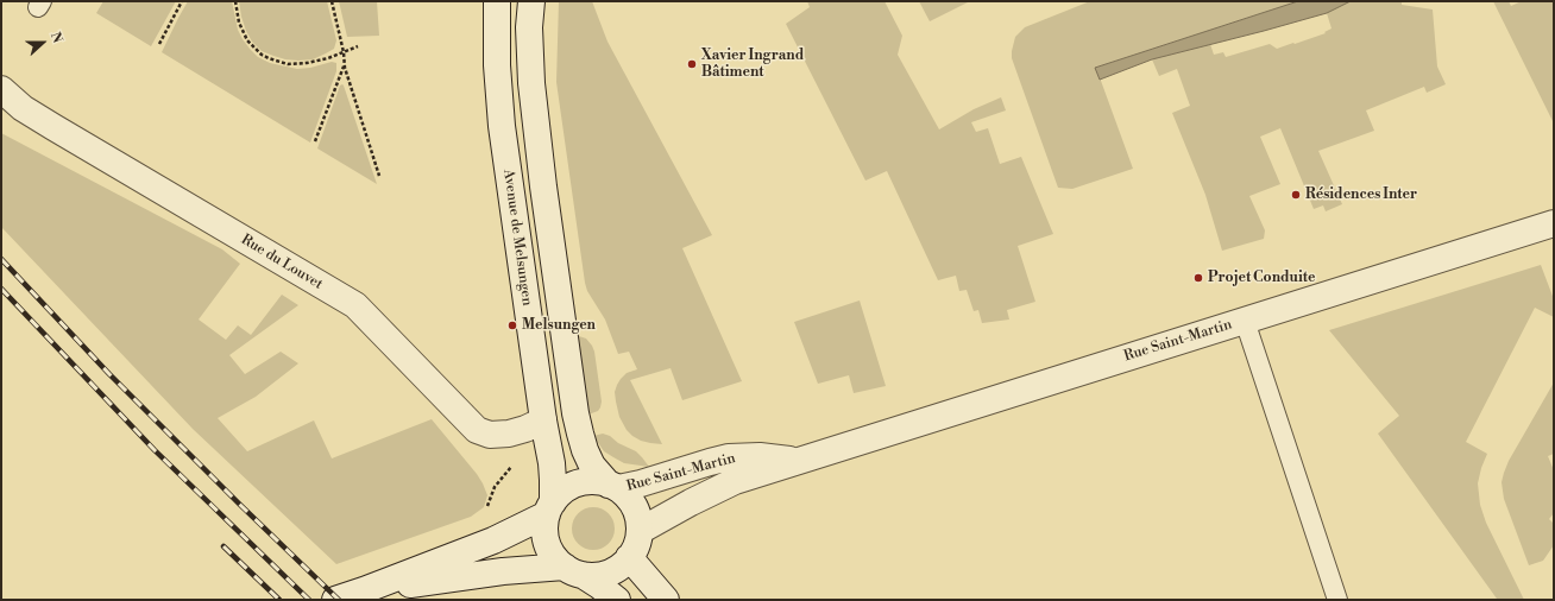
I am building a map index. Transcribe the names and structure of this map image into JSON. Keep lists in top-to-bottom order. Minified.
{"streets":{"main road":["Avenue de Melsungen","Rue du Louvet","Rue Saint-Martin"]},"crossings":[["Avenue de Melsungen","Rue du Louvet"],["Avenue de Melsungen","Rue Saint-Martin"]],"places":["Xavier Ingrand Bâtiment","Résidences Inter","Projet Conduite","Melsungen"],"north":"right"}
